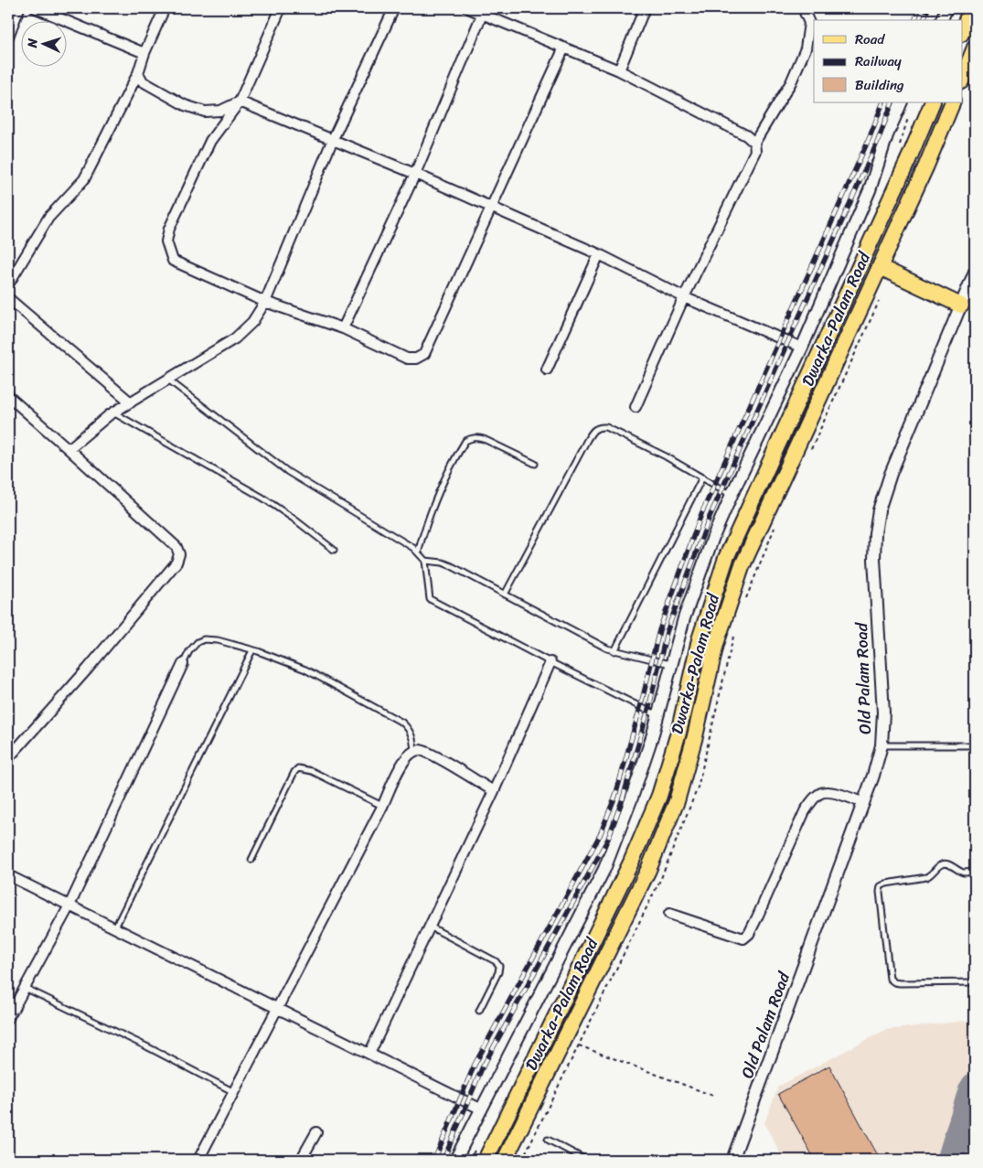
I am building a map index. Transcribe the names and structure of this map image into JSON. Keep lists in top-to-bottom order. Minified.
{"streets":{"main road":["Dwarka-Palam Road"],"street":["Old Palam Road"]},"legend":["Road","Railway","Building"],"north":"left"}
